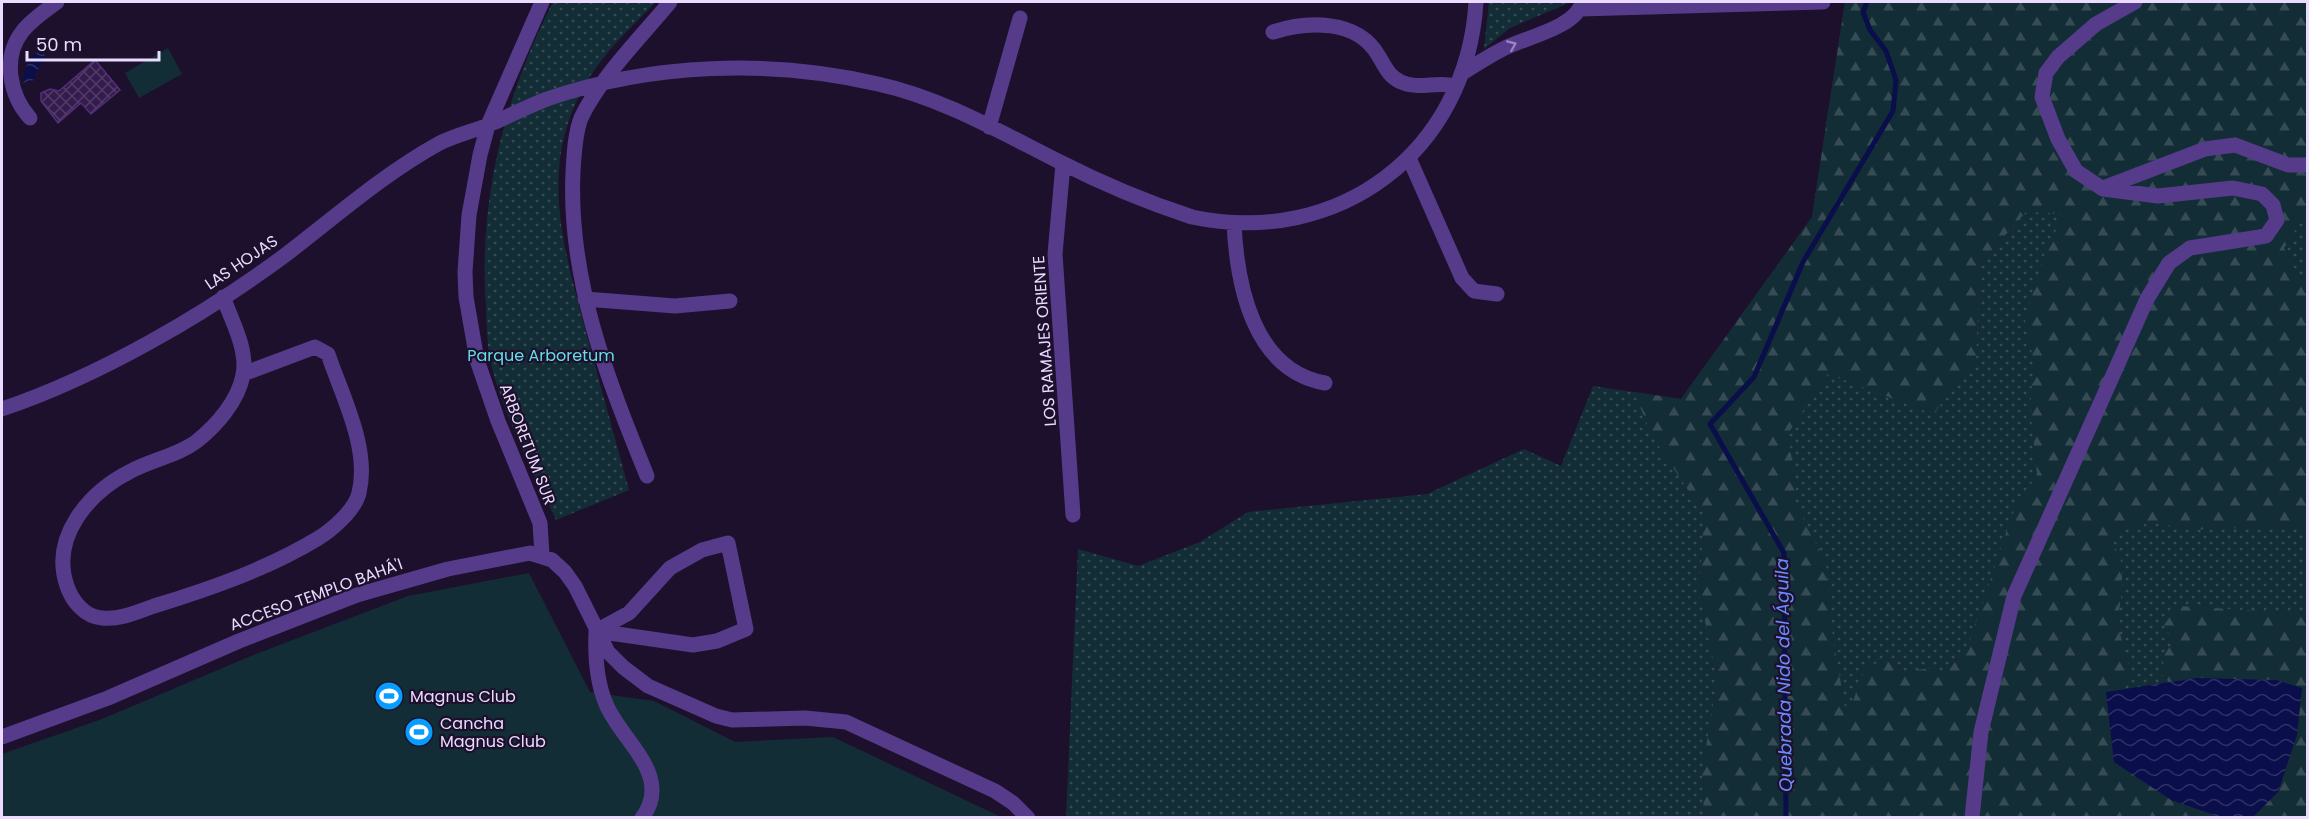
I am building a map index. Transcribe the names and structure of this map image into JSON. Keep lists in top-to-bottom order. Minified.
{"streets":{"street":["LAS HOJAS","LOS RAMAJES ORIENTE","ARBORETUM SUR","ACCESO TEMPLO BAHÁ'I"]},"crossings":[["LAS HOJAS","ARBORETUM SUR"],["ARBORETUM SUR","ACCESO TEMPLO BAHÁ'I"]],"water":["Quebrada Nido del Águila"],"parks":["Parque Arboretum"],"places":{"sports":["Magnus Club","Cancha Magnus Club"]},"scale_bar":"50 m"}
